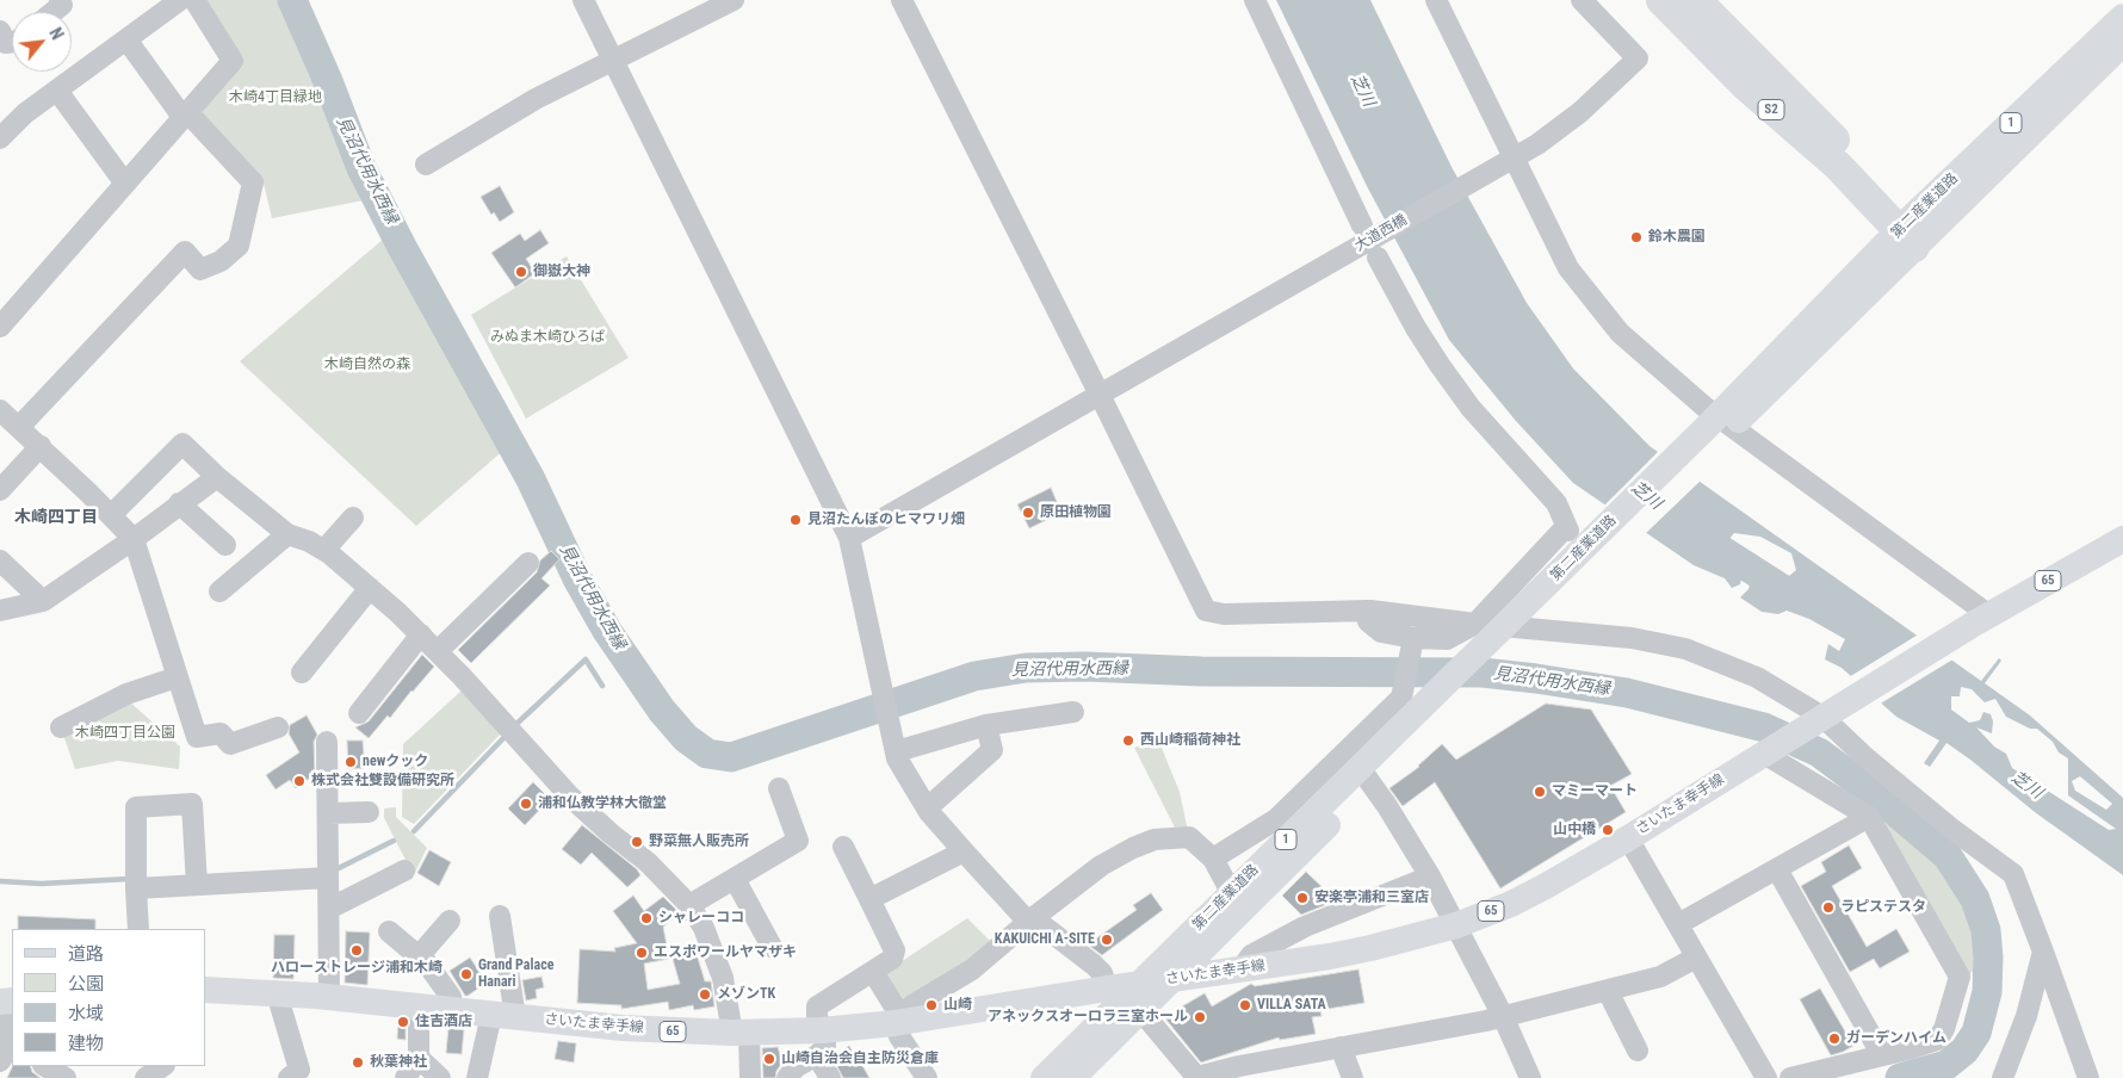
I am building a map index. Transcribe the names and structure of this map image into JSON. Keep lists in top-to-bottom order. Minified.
{"streets":{"highway":["S2"],"main road":["1","第二産業道路","65","さいたま幸手線"],"street":["大道西橋"]},"crossings":[["S2","第二産業道路"],["第二産業道路","さいたま幸手線"]],"districts":["木崎四丁目"],"water":["芝川","見沼代用水西縁"],"parks":["木崎4丁目緑地","みぬま木崎ひろば","木崎自然の森","木崎四丁目公園"],"places":["鈴木農園","御嶽大神","原田植物園","見沼たんぼのヒマワリ畑","西山崎稲荷神社","newクック","株式会社雙設備研究所","マミーマート","浦和仏教学林大徹堂","山中橋","野菜無人販売所","安楽亭浦和三室店","ラピステスタ","シャレーココ","KAKUICHI A-SITE","ハローストレージ浦和木崎","エスポワールヤマザキ","Grand Palace Hanari","メゾンTK","山崎","VILLA SATA","アネックスオーロラ三室ホール","住吉酒店","ガーデンハイム","山崎自治会自主防災倉庫","秋葉神社"],"legend":["道路","公園","水域","建物"],"north":"top right"}
